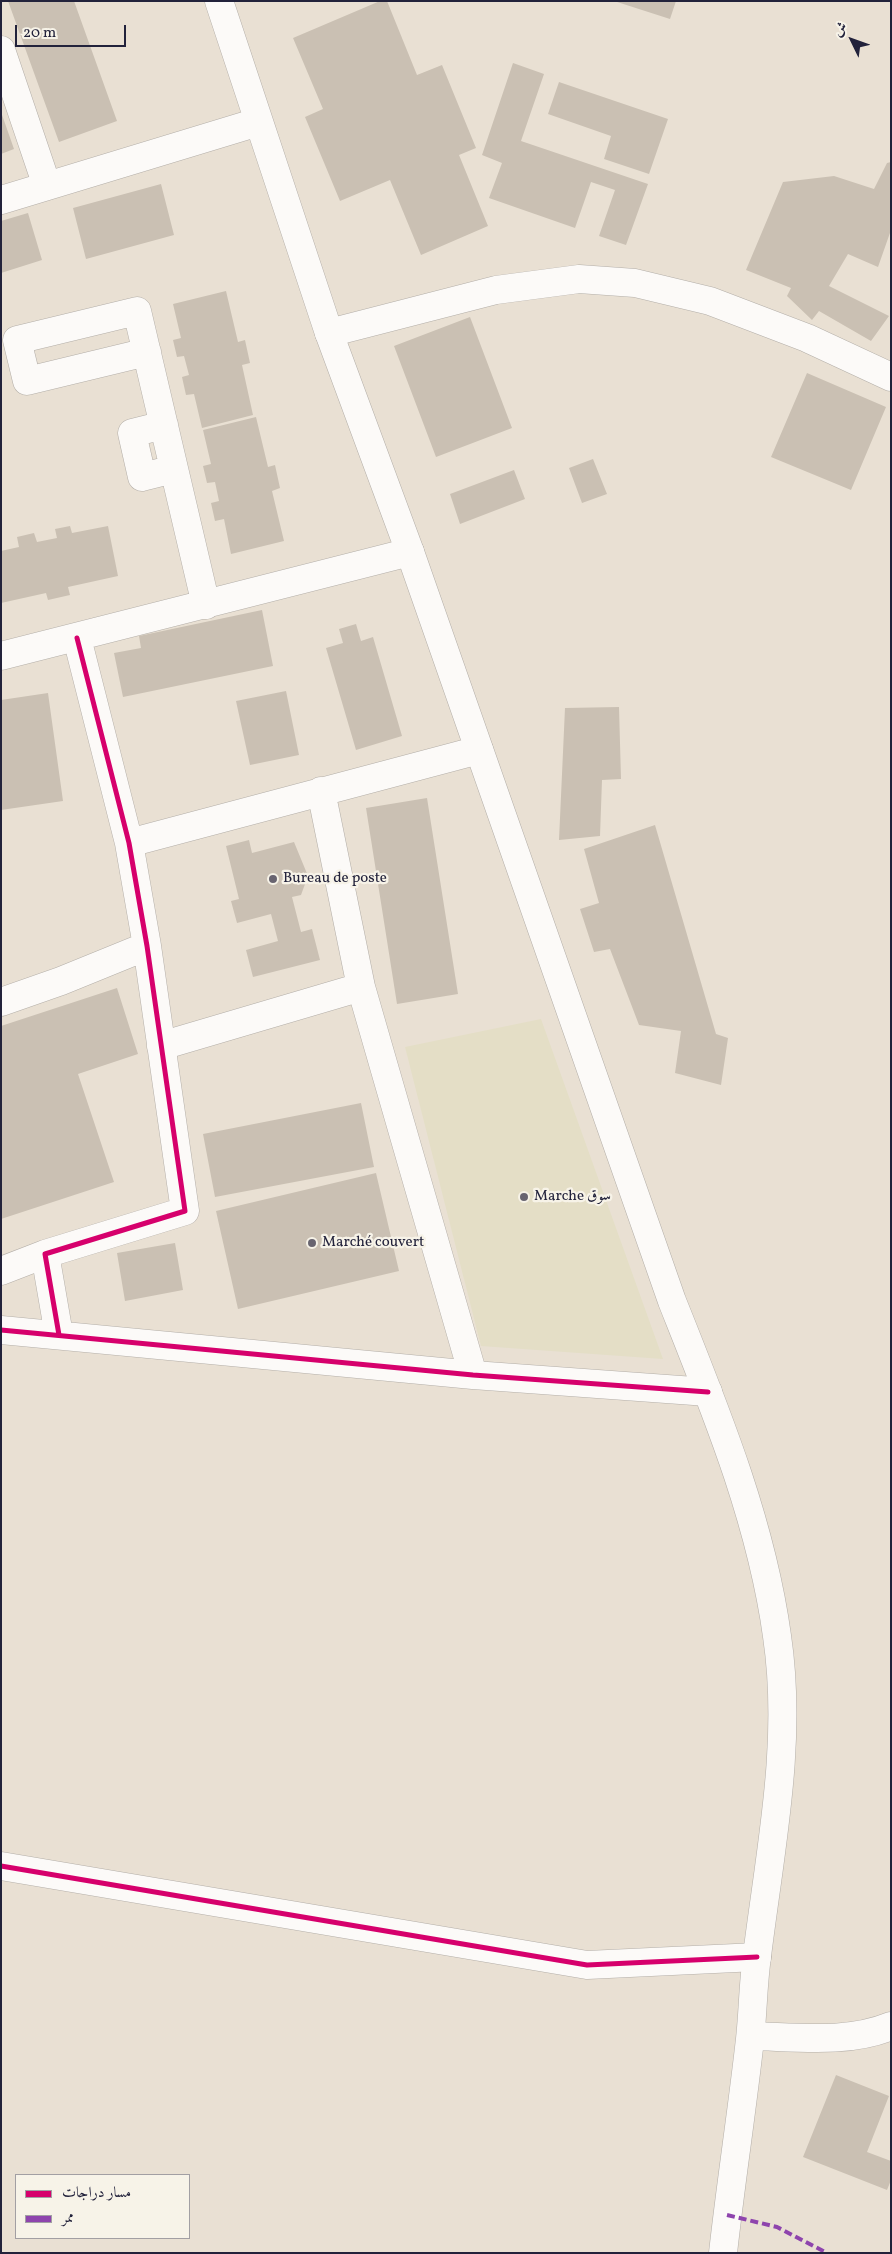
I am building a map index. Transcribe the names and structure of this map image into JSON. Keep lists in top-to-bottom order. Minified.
{"places":["Bureau de poste","Marche سوق","Marché couvert"],"legend":["مسار دراجات","ممر"],"scale_bar":"20 m","north":"top left"}
